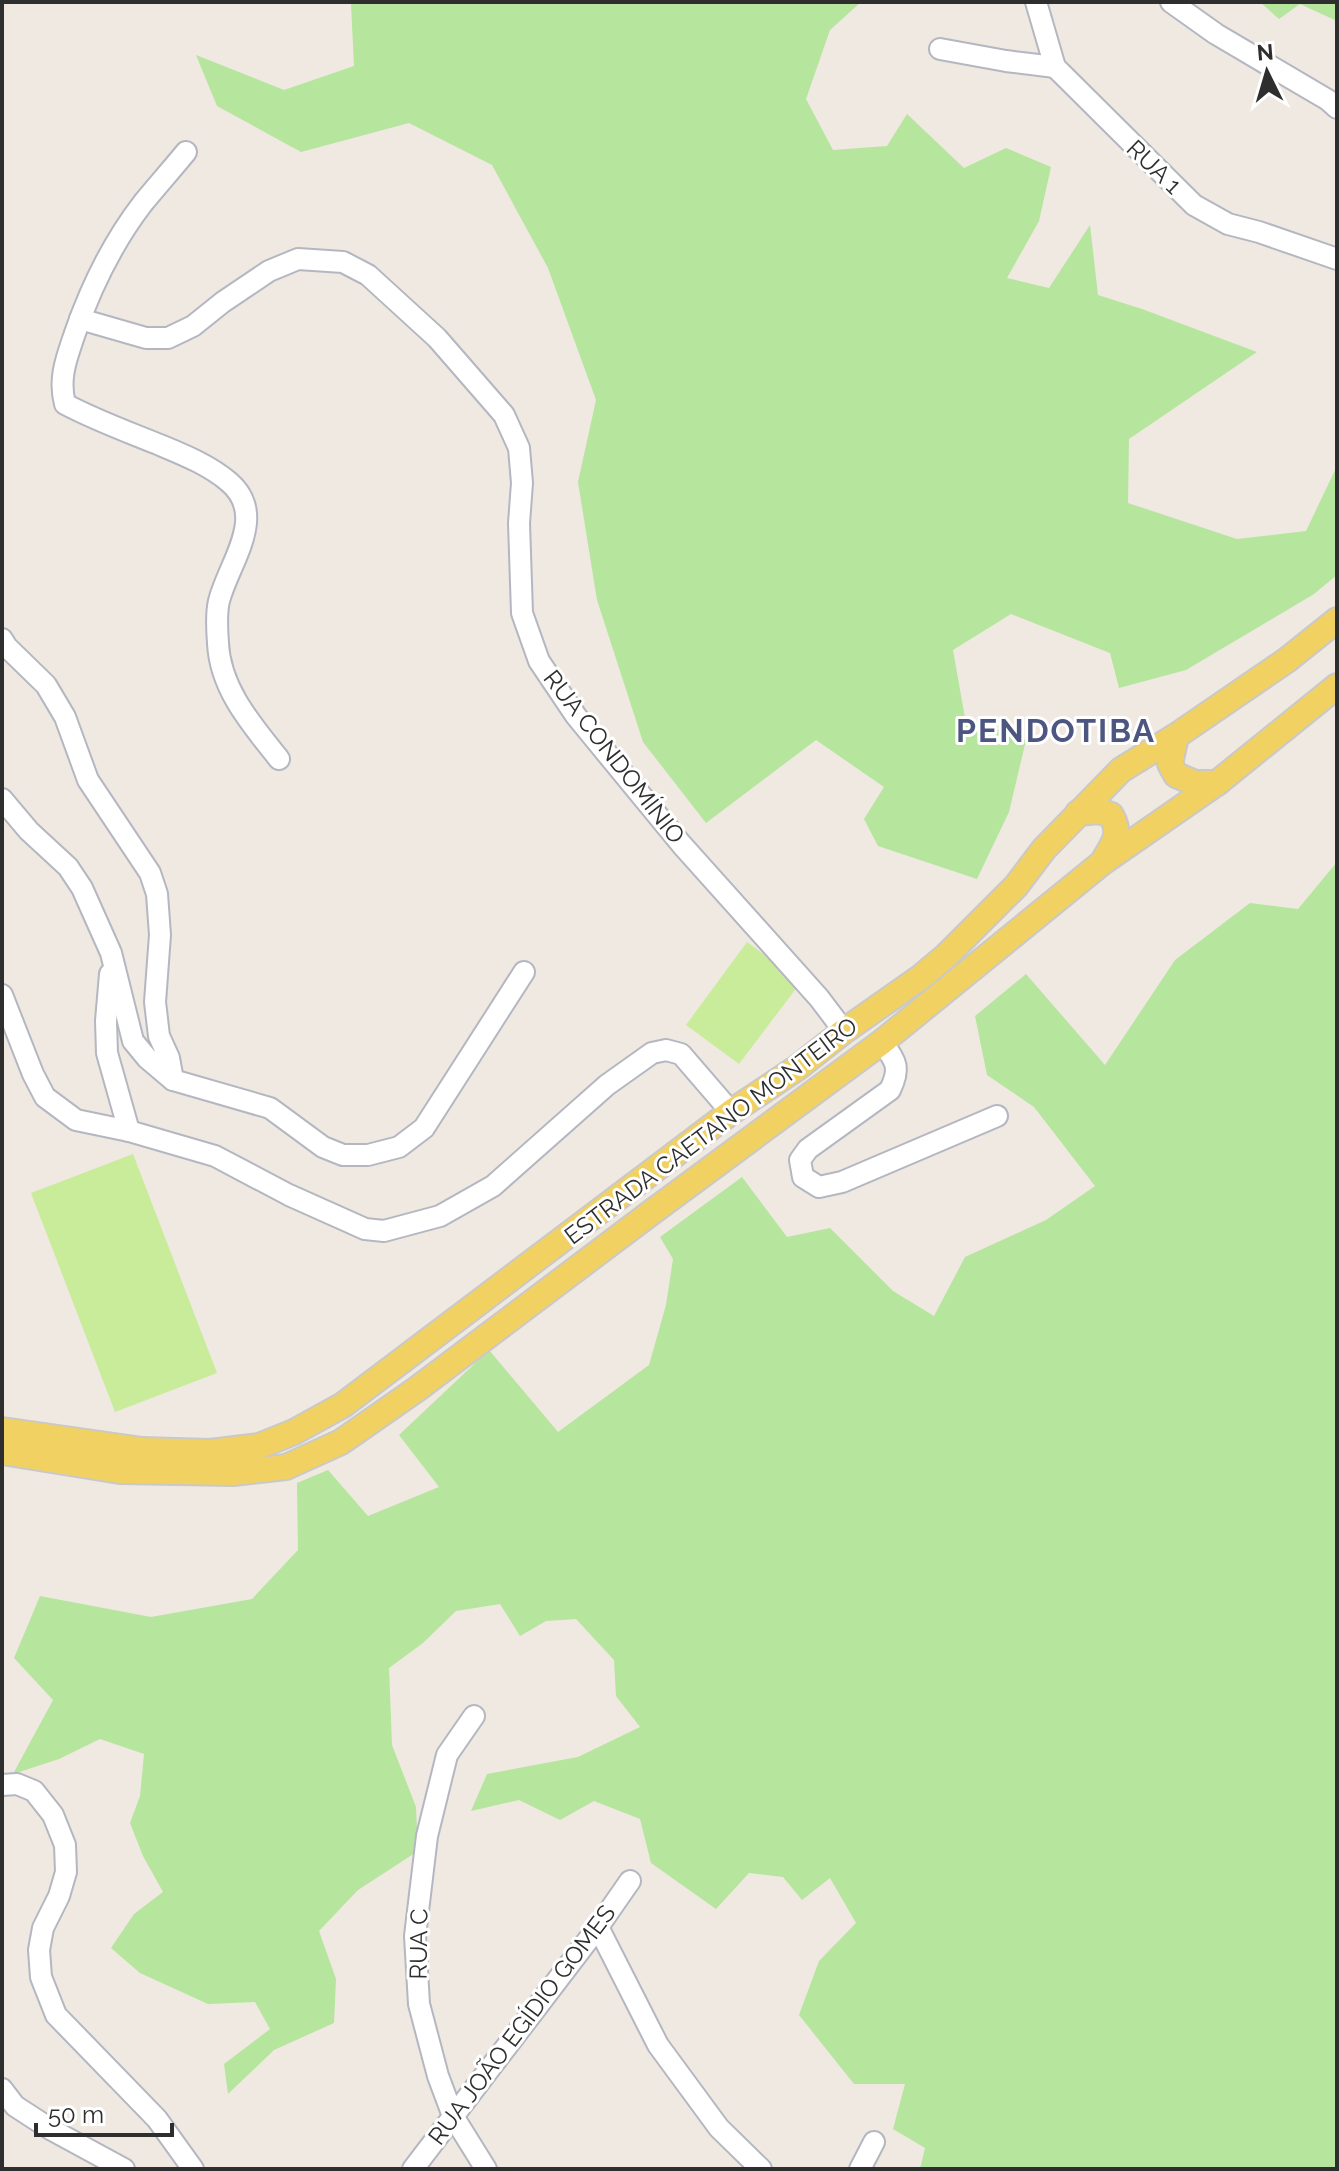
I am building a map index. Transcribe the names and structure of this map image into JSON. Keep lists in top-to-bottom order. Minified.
{"streets":{"main road":["ESTRADA CAETANO MONTEIRO"],"street":["RUA 1","RUA CONDOMÍNIO","RUA C","RUA JOÃO EGÍDIO GOMES"]},"crossings":[["RUA CONDOMÍNIO","ESTRADA CAETANO MONTEIRO"],["RUA C","RUA JOÃO EGÍDIO GOMES"]],"districts":["PENDOTIBA"],"scale_bar":"50 m","north":"top"}
